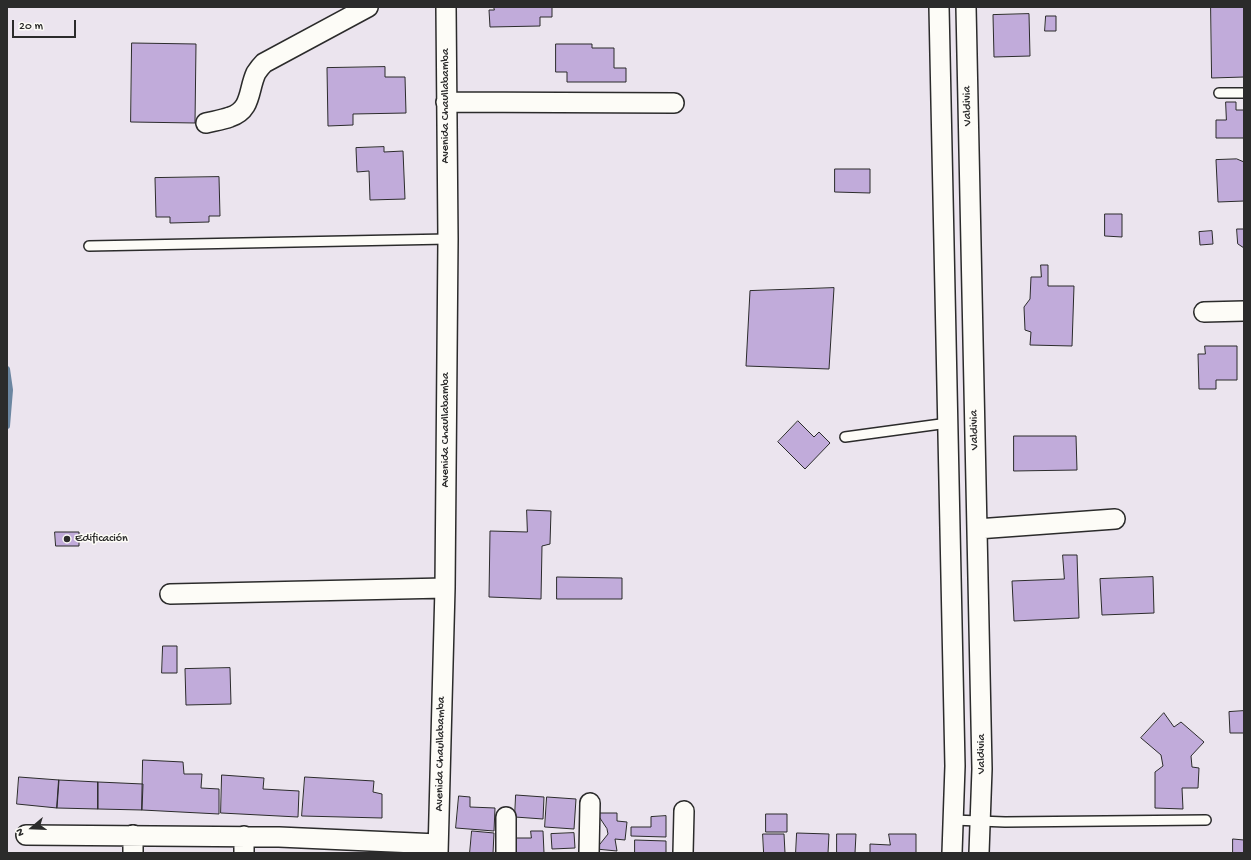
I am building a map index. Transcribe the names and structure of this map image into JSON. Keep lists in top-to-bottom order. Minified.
{"streets":{"street":["Avenida Chaullabamba","Valdivia"]},"places":["Edificación"],"scale_bar":"20 m","north":"left"}
